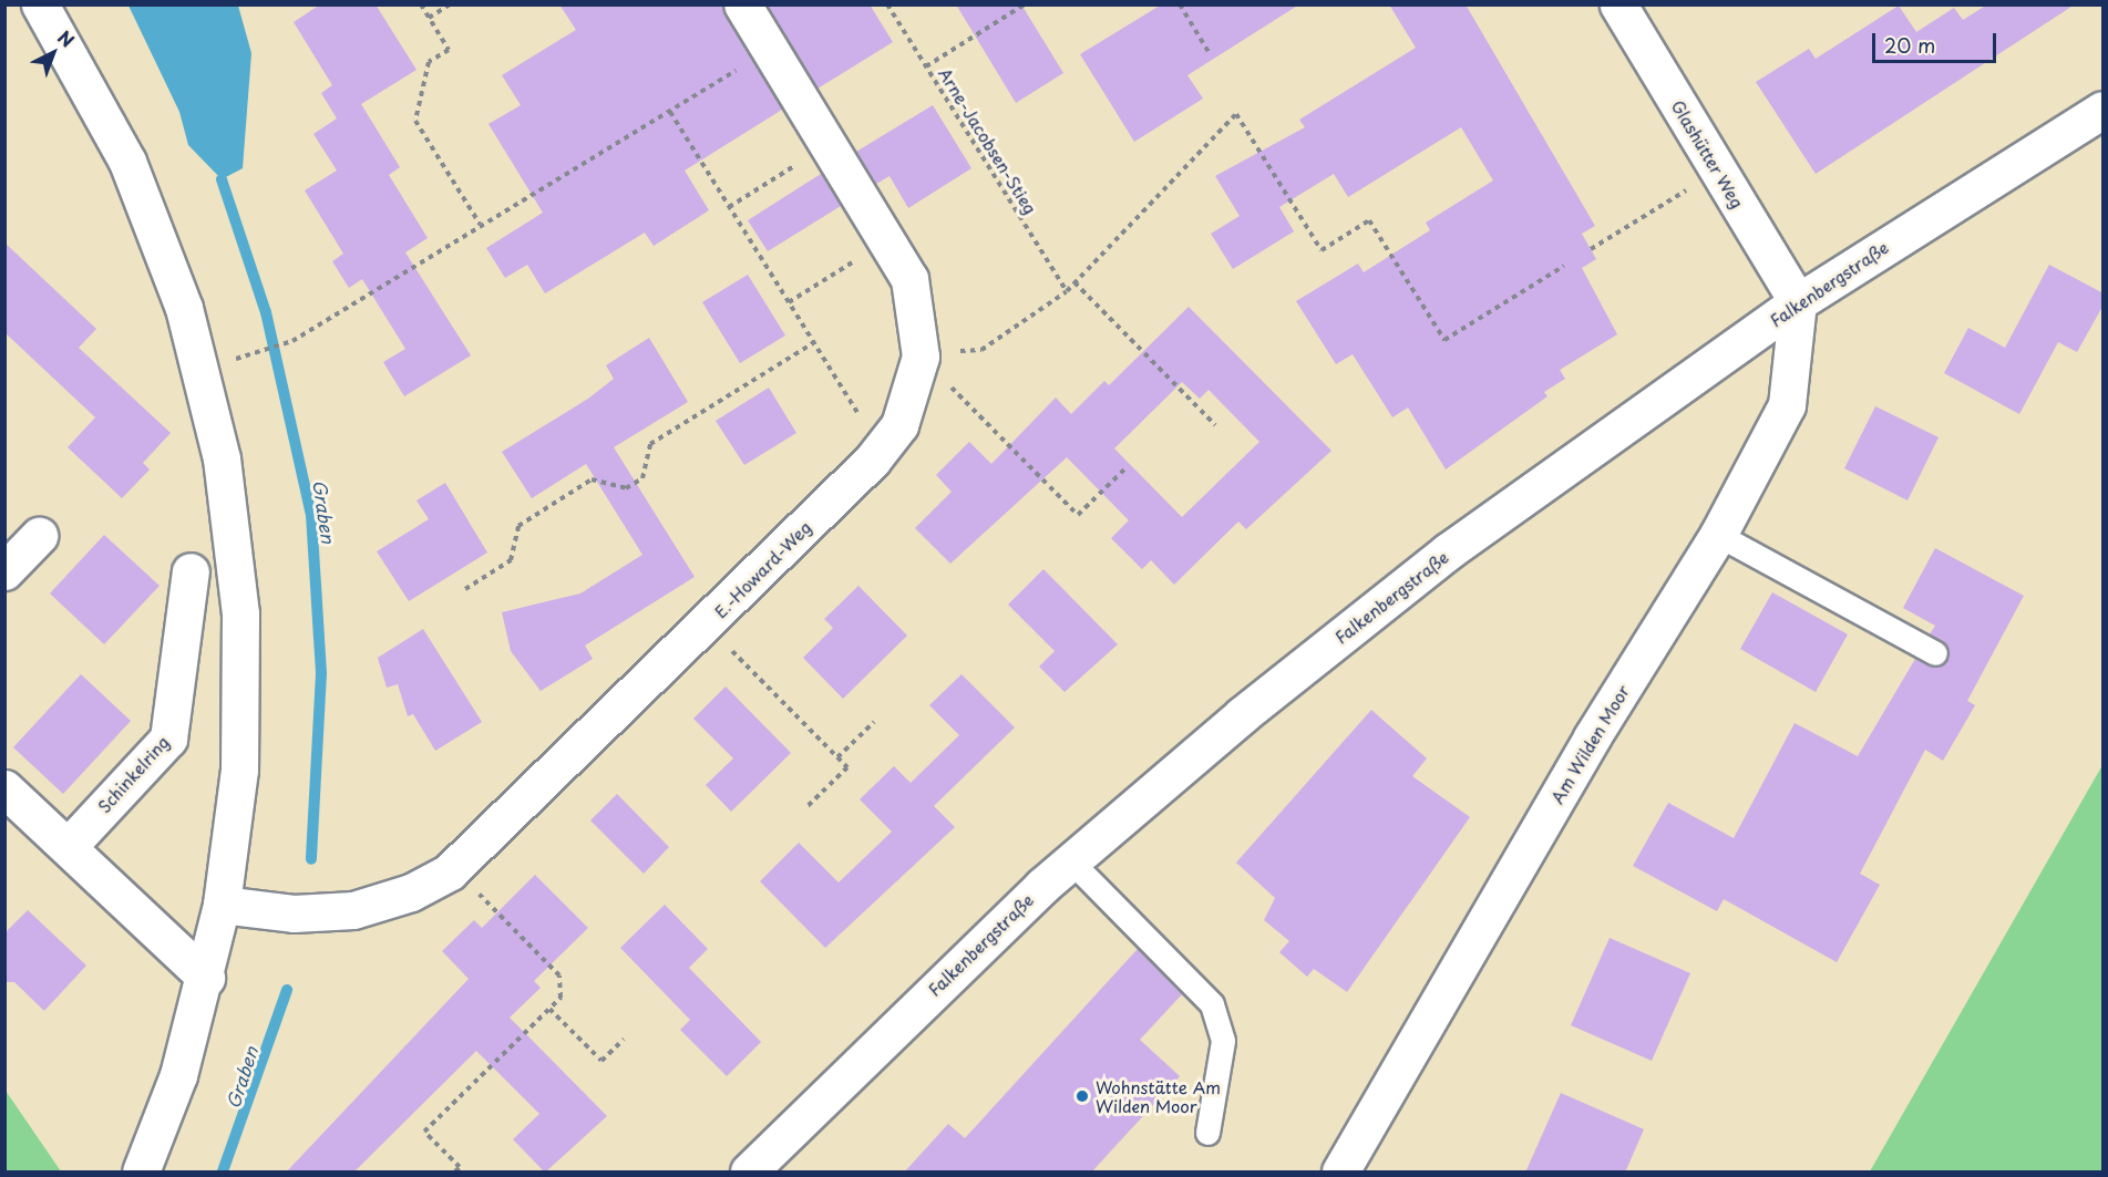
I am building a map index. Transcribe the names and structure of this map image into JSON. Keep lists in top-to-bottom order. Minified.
{"streets":{"street":["Glashütter Weg","Falkenbergstraße","E.-Howard-Weg","Am Wilden Moor","Schinkelring"],"path":["Arne-Jacobsen-Stieg"]},"crossings":[["Glashütter Weg","Falkenbergstraße"],["Glashütter Weg","Am Wilden Moor"],["Falkenbergstraße","Am Wilden Moor"]],"water":["Graben"],"places":["Wohnstätte Am Wilden Moor"],"scale_bar":"20 m","north":"top right"}
